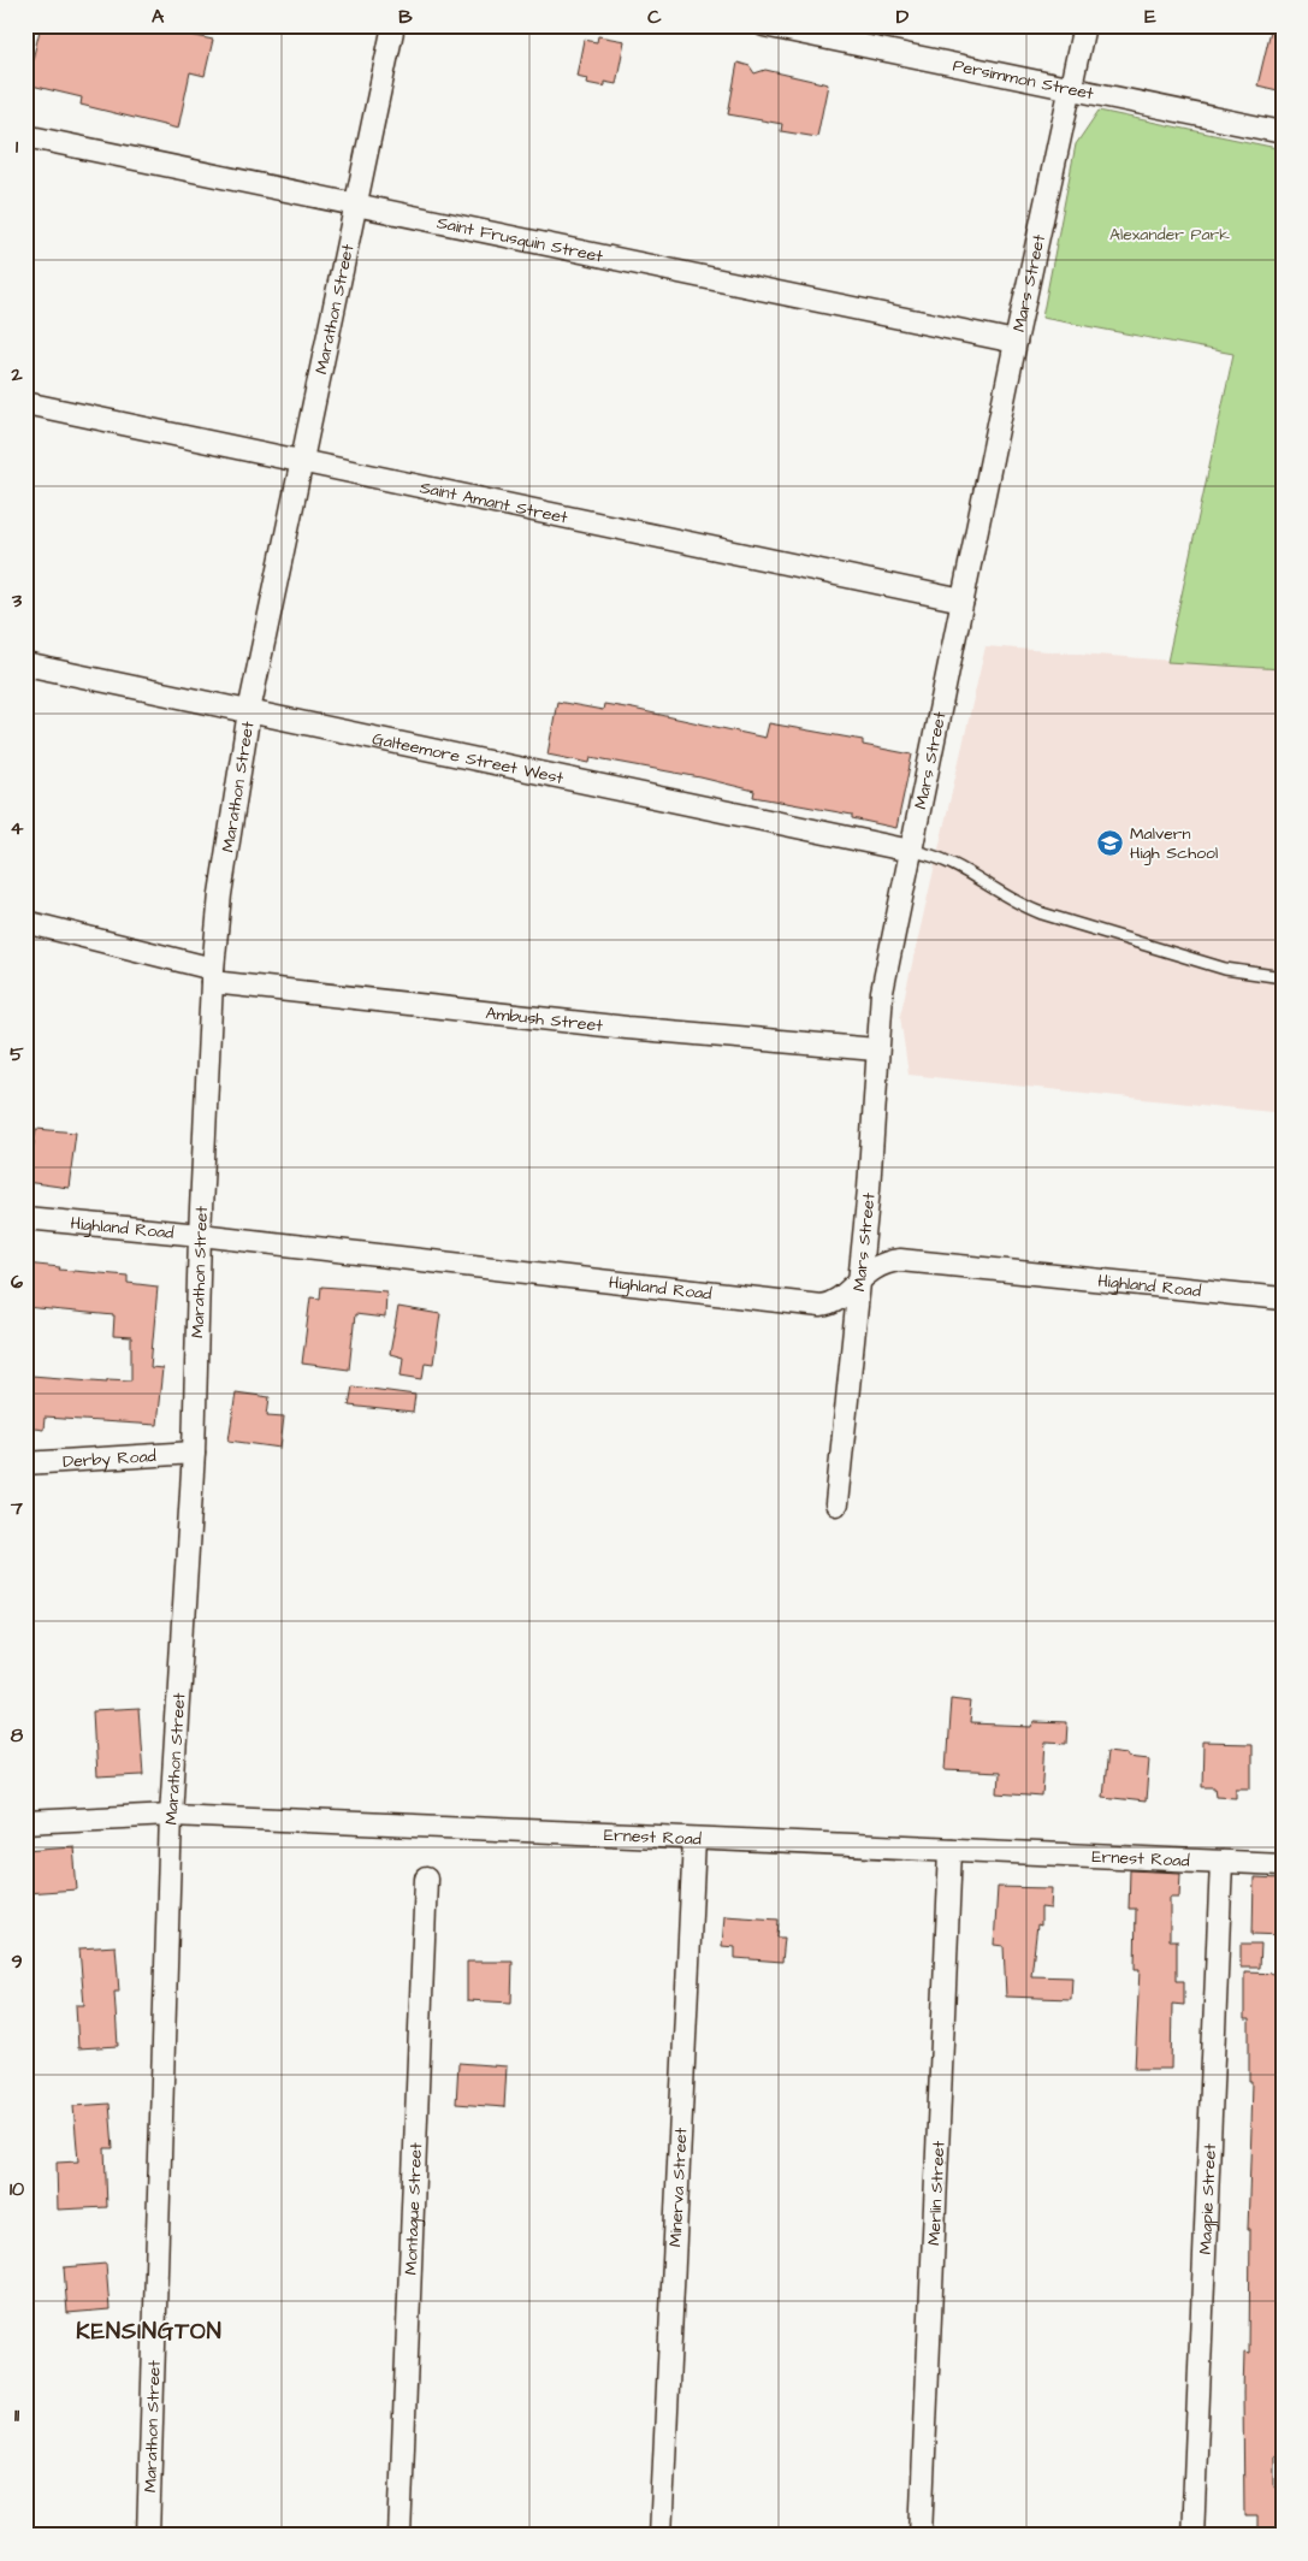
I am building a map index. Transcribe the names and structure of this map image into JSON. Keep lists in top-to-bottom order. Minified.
{"streets":{"street":["Persimmon Street","Saint Frusquin Street","Mars Street","Marathon Street","Saint Amant Street","Galteemore Street West","Ambush Street","Highland Road","Derby Road","Ernest Road","Minerva Street","Merlin Street","Magpie Street","Montague Street"]},"crossings":[["Persimmon Street","Mars Street"],["Saint Frusquin Street","Mars Street"],["Saint Frusquin Street","Marathon Street"],["Mars Street","Saint Amant Street"],["Mars Street","Galteemore Street West"],["Mars Street","Ambush Street"],["Mars Street","Highland Road"],["Marathon Street","Saint Amant Street"],["Marathon Street","Galteemore Street West"],["Marathon Street","Ambush Street"],["Marathon Street","Highland Road"],["Marathon Street","Derby Road"],["Marathon Street","Ernest Road"],["Ernest Road","Minerva Street"],["Ernest Road","Merlin Street"],["Ernest Road","Magpie Street"]],"districts":["KENSINGTON"],"parks":["Alexander Park"],"places":{"school or university":["Malvern High School"]},"grid":{"columns":["A","B","C","D","E"],"rows":["1","2","3","4","5","6","7","8","9","10","11"]}}
